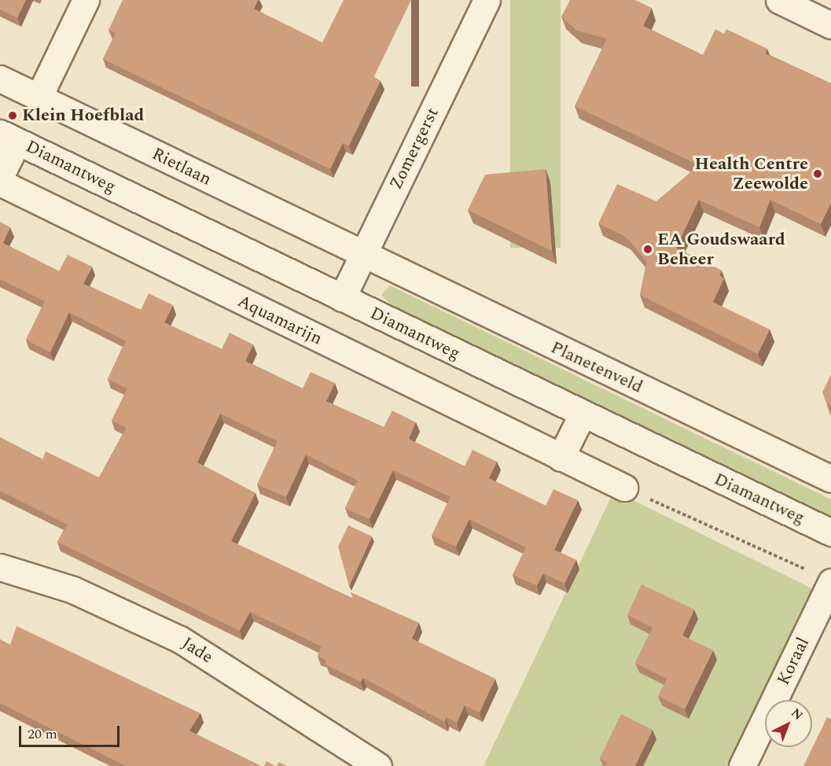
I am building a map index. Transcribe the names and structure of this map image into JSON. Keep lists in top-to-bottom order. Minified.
{"streets":{"street":["Zomergerst","Diamantweg","Rietlaan","Aquamarijn","Planetenveld","Jade","Koraal"]},"crossings":[["Zomergerst","Diamantweg"],["Zomergerst","Rietlaan"],["Zomergerst","Planetenveld"],["Rietlaan","Planetenveld"]],"places":["Klein Hoefblad","Health Centre Zeewolde","EA Goudswaard Beheer"],"scale_bar":"20 m","north":"top right"}
